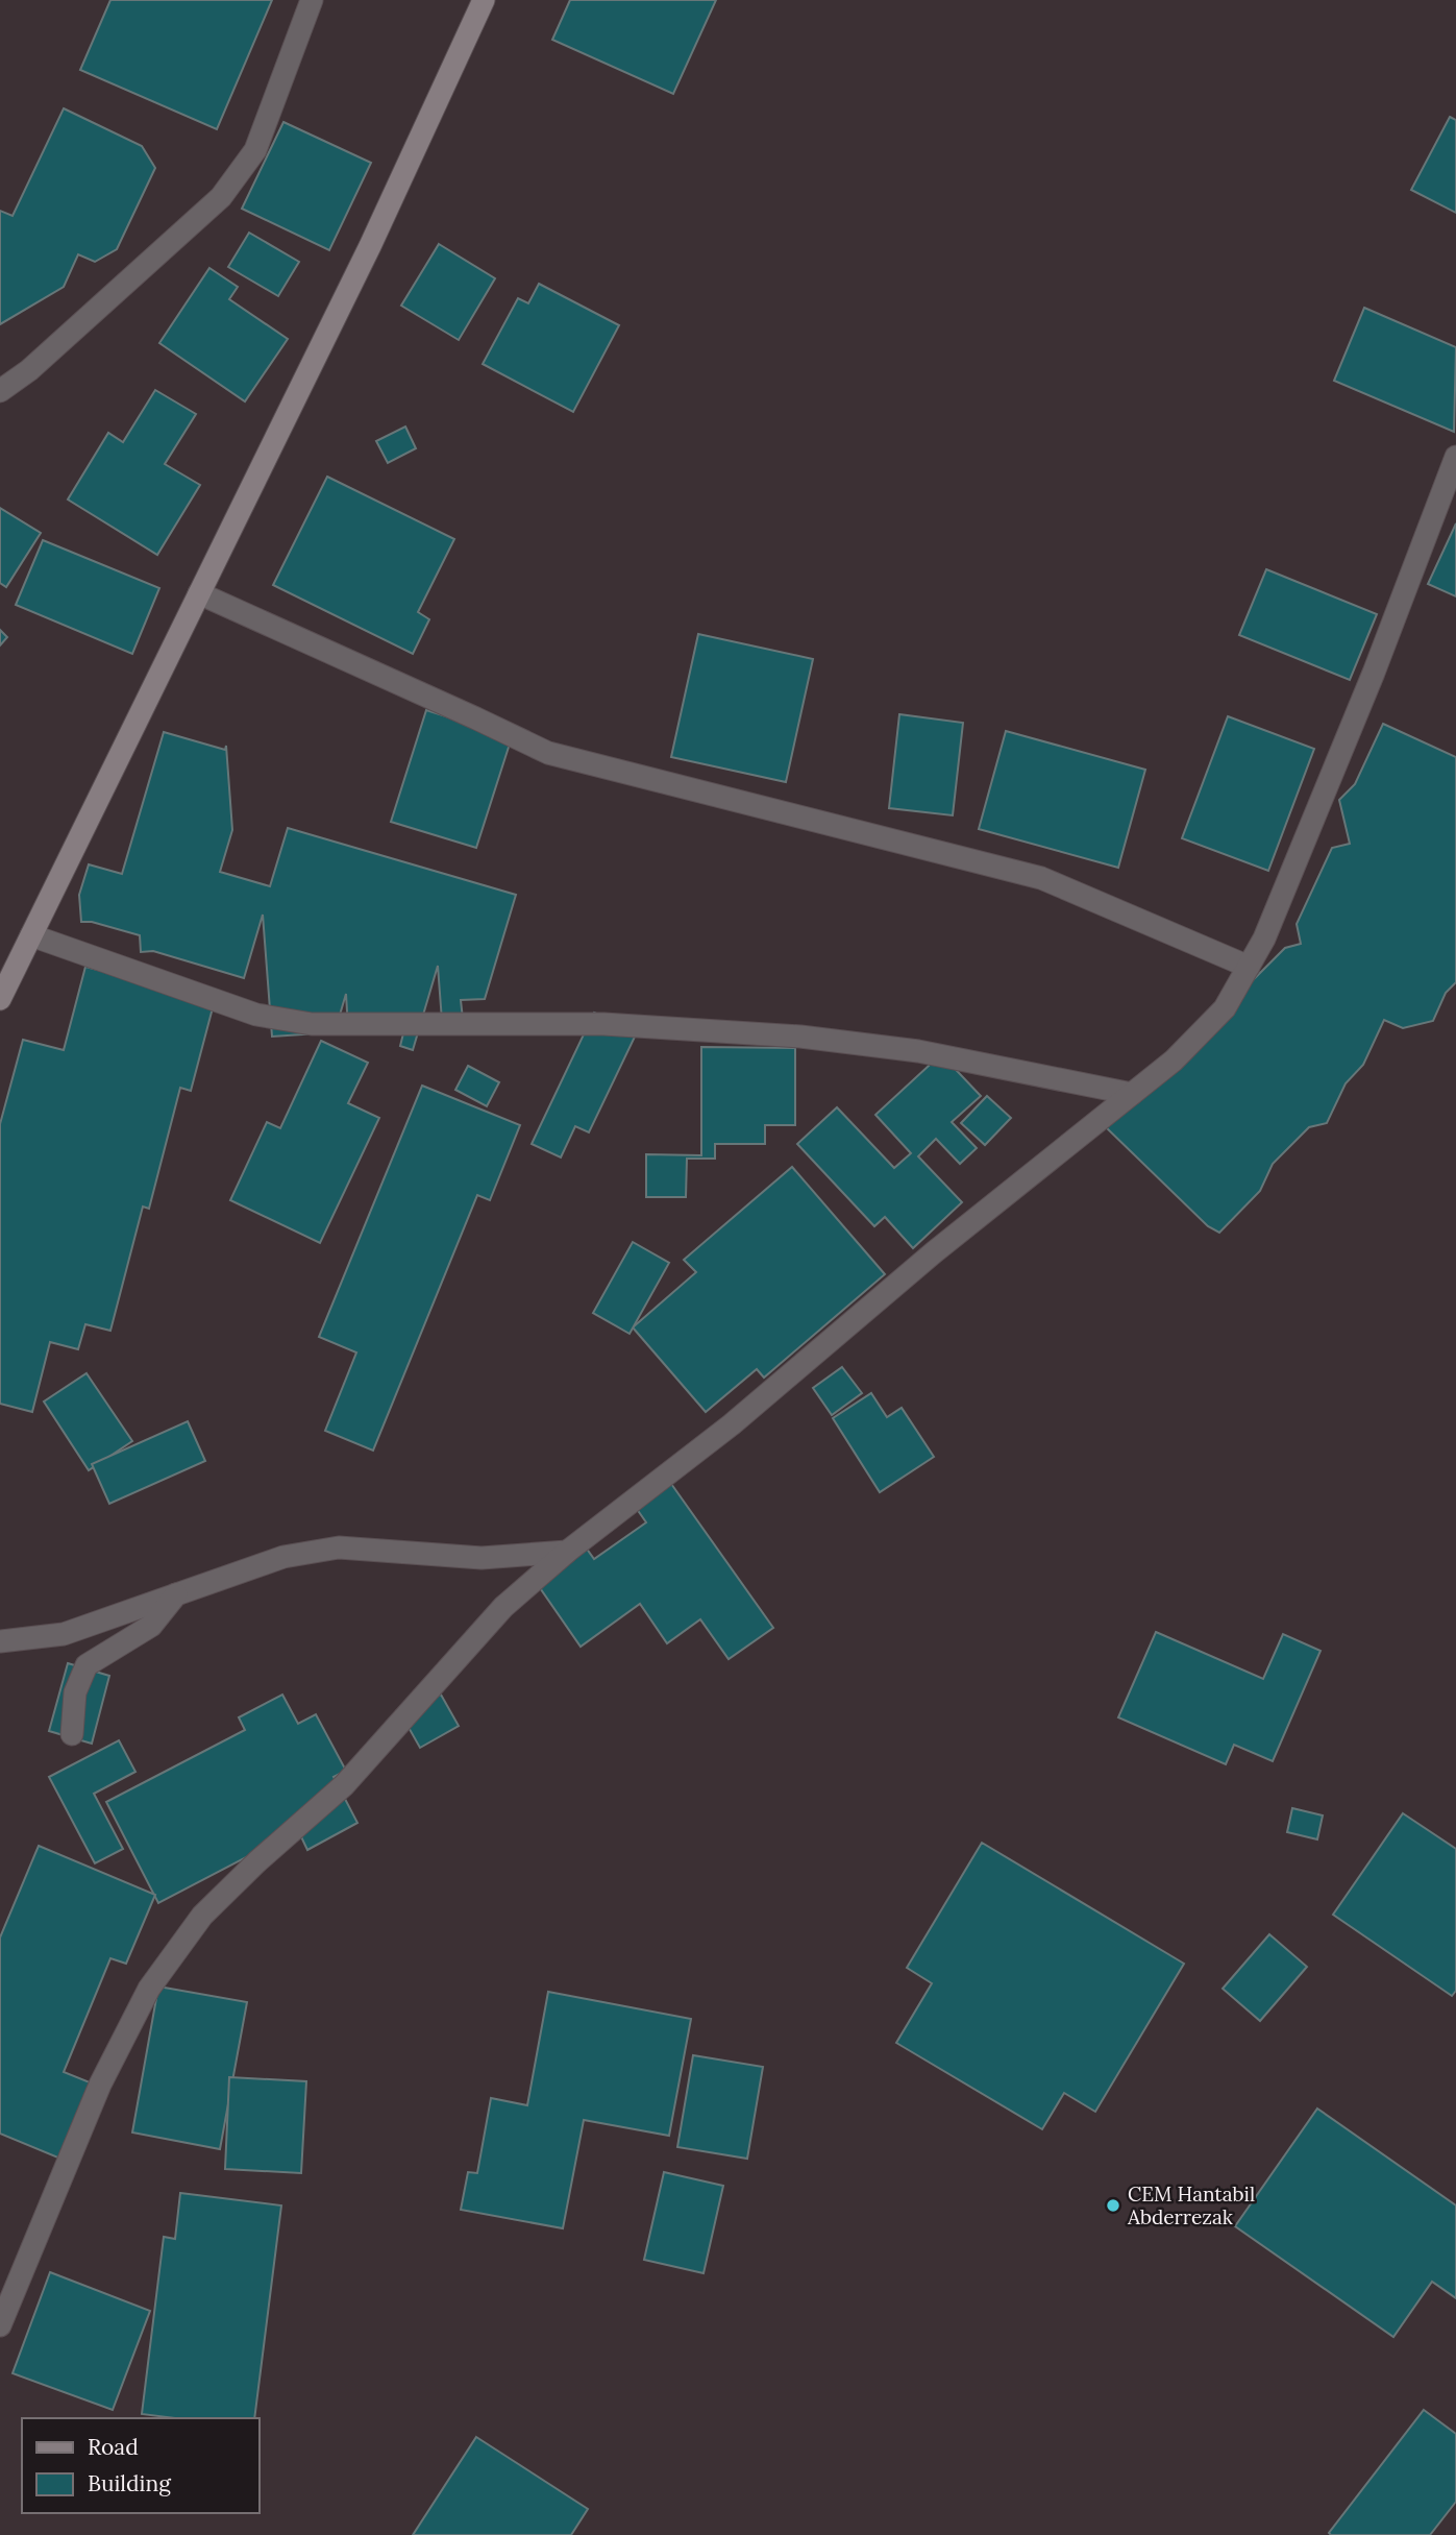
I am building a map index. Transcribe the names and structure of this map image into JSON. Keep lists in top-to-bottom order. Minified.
{"places":["CEM Hantabil Abderrezak"],"legend":["Road","Building"]}
